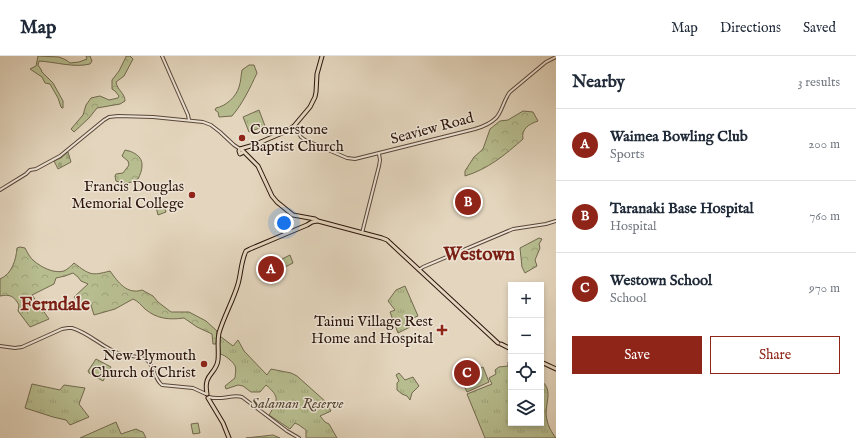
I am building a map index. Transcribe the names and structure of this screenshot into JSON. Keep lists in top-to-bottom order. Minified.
{"streets":{"street":["Seaview Road"]},"districts":["Westown","Ferndale"],"parks":["Salaman Reserve"],"places":{"other":["Cornerstone Baptist Church","Francis Douglas Memorial College","New Plymouth Church of Christ"],"health":["Tainui Village Rest Home and Hospital"]},"page":{"header":"Map","nav":["Map","Directions","Saved"],"heading":["Nearby","3 results"],"list":[{"mark":"A","name":"Waimea Bowling Club","note":"Sports","value":"200 m"},{"mark":"B","name":"Taranaki Base Hospital","note":"Hospital","value":"760 m"},{"mark":"C","name":"Westown School","note":"School","value":"970 m"}],"pins":["B","A","C"],"map_buttons":["+","−"],"buttons":["Save","Share"]}}
